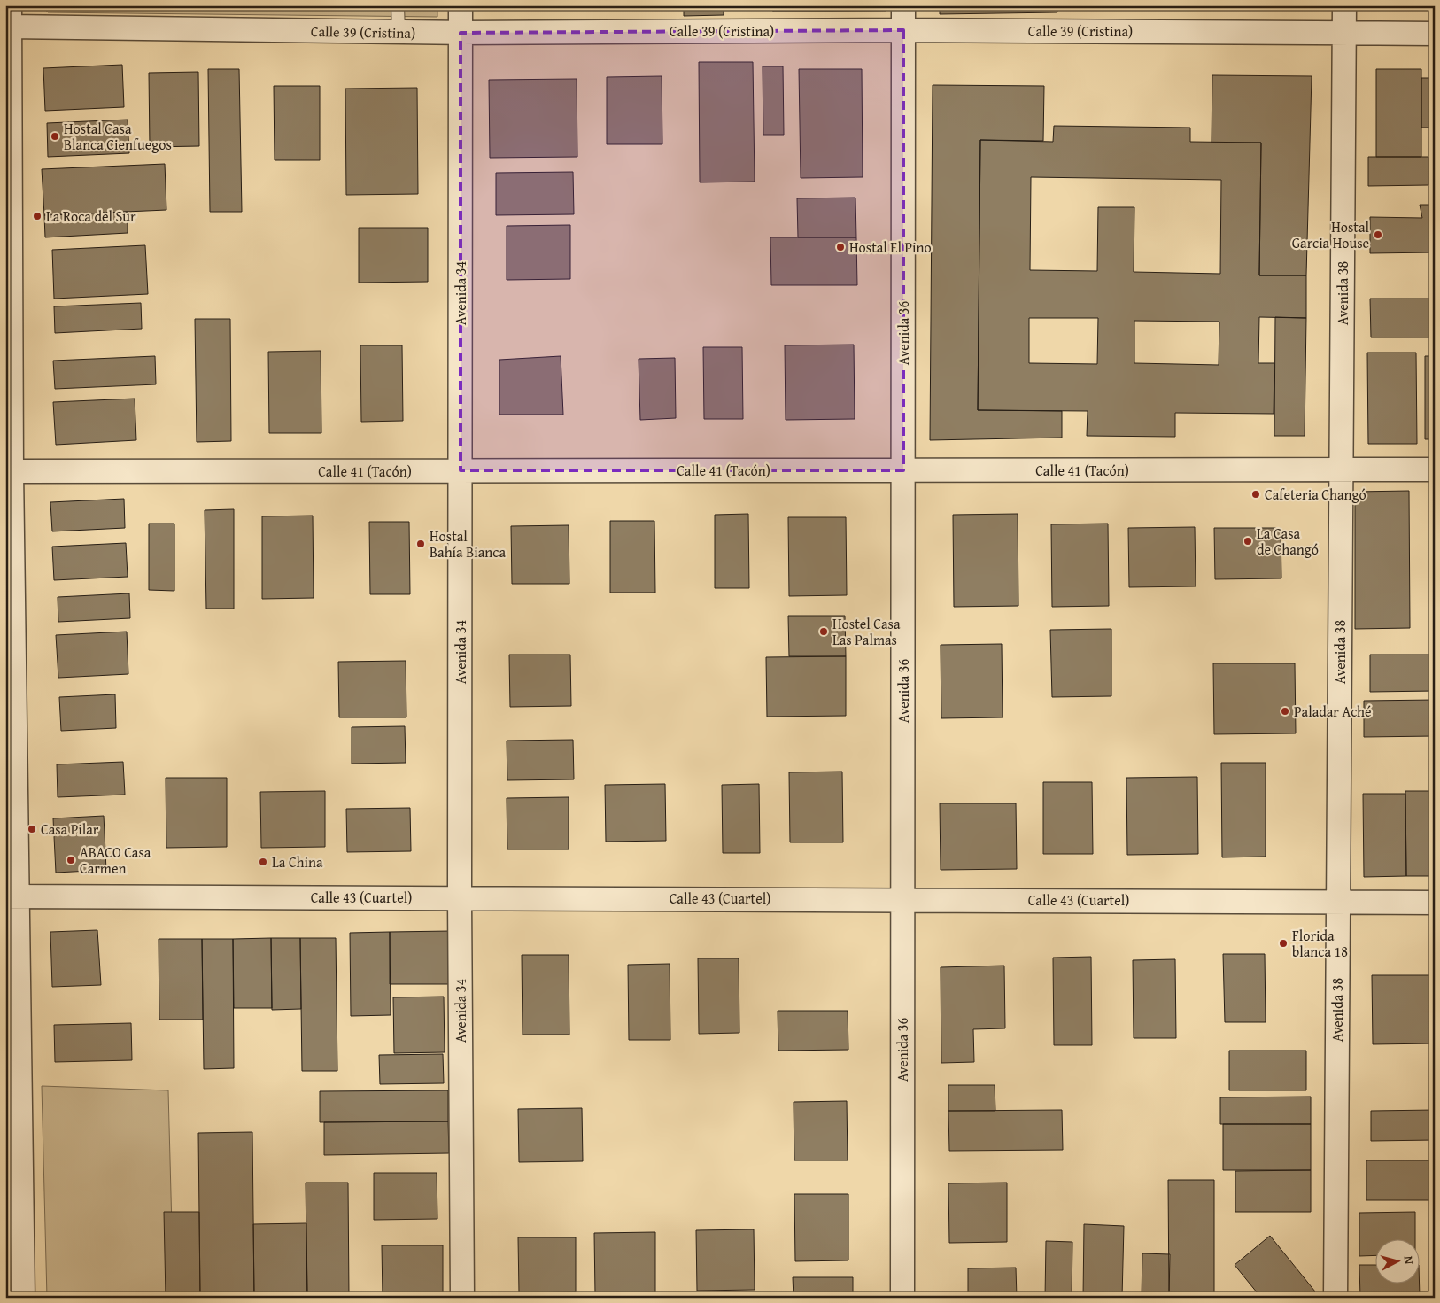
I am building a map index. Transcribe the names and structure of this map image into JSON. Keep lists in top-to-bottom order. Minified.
{"streets":{"street":["Calle 39 (Cristina)","Avenida 34","Avenida 38","Avenida 36","Calle 41 (Tacón)","Calle 43 (Cuartel)"]},"crossings":[["Calle 39 (Cristina)","Avenida 34"],["Calle 39 (Cristina)","Avenida 38"],["Calle 39 (Cristina)","Avenida 36"],["Avenida 34","Calle 41 (Tacón)"],["Avenida 34","Calle 43 (Cuartel)"],["Avenida 38","Calle 41 (Tacón)"],["Avenida 38","Calle 43 (Cuartel)"],["Avenida 36","Calle 41 (Tacón)"],["Avenida 36","Calle 43 (Cuartel)"]],"places":["Hostal Casa Blanca Cienfuegos","La Roca del Sur","Hostal Garcia House","Hostal El Pino","Cafeteria Changó","La Casa de Changó","Hostal Bahía Bianca","Hostel Casa Las Palmas","Paladar Aché","Casa Pilar","ABACO Casa Carmen","La China","Florida blanca 18"],"north":"right"}
